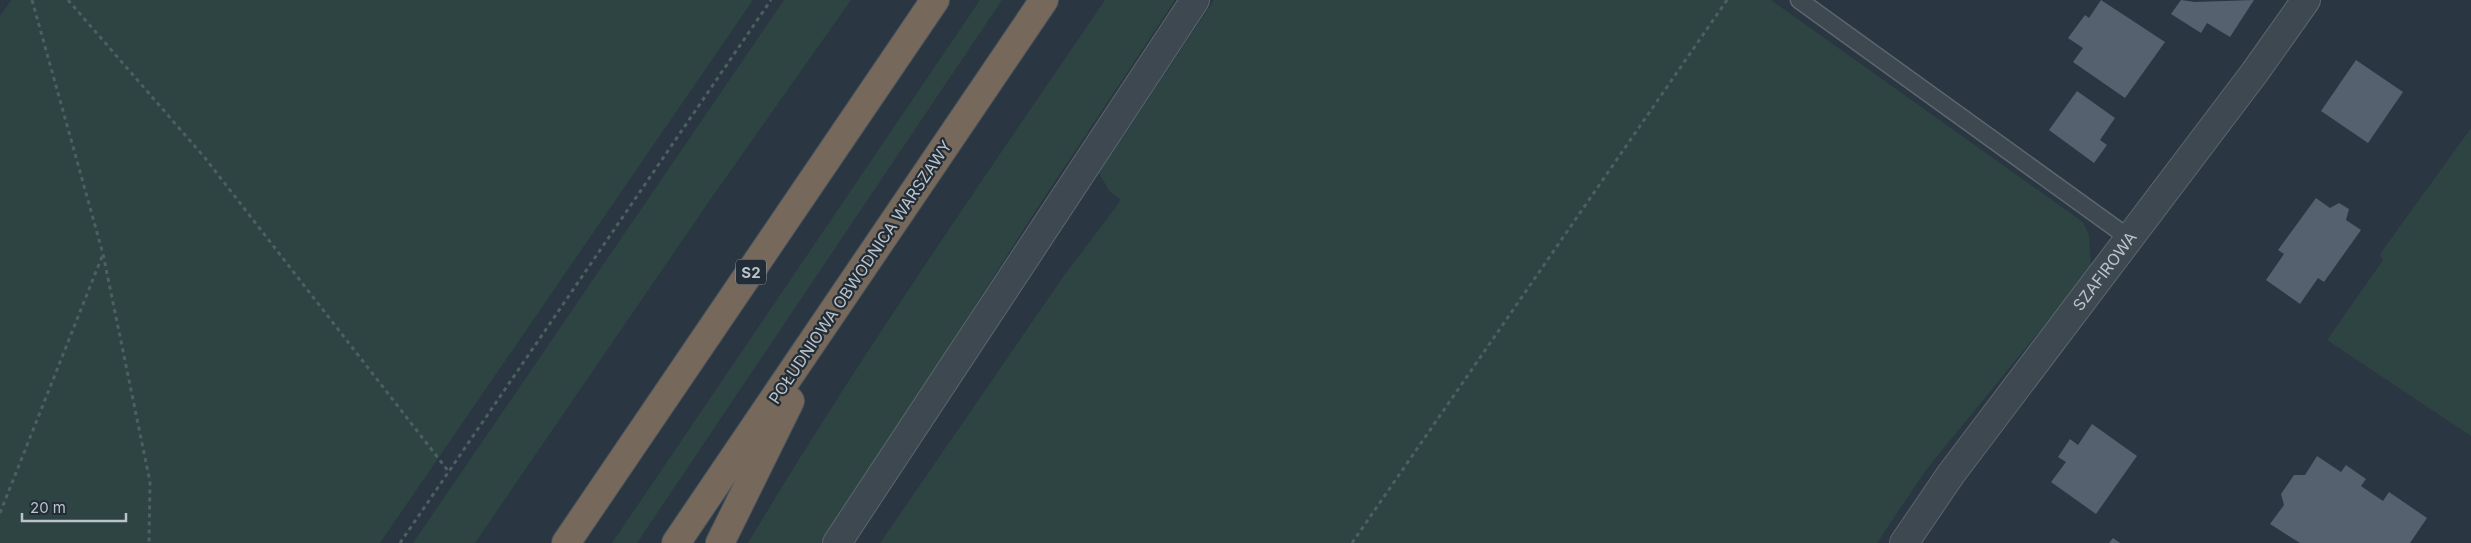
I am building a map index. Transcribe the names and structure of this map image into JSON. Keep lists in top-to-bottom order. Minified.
{"streets":{"highway":["S2","POŁUDNIOWA OBWODNICA WARSZAWY"],"street":["SZAFIROWA"]},"scale_bar":"20 m"}
